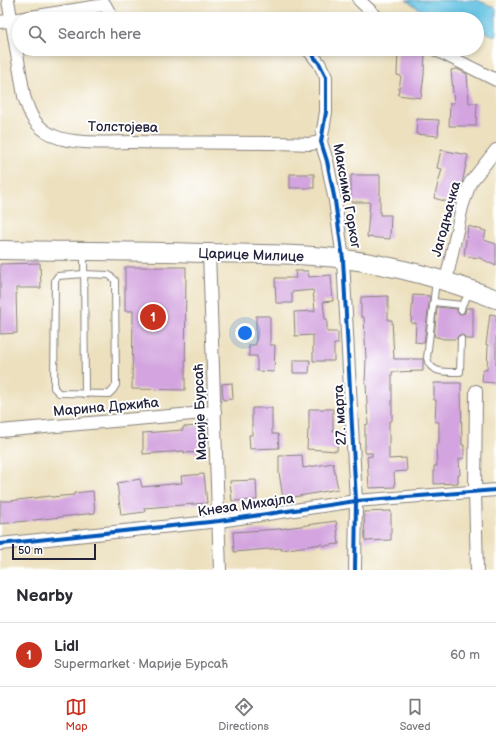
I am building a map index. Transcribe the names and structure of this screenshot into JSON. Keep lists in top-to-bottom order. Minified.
{"streets":{"main road":["Царице Милице"],"street":["Толстојева","Максима Горког","Јагодњачка","Марина Држића","Марије Бурсаћ","27. марта","Кнеза Михајла"]},"crossings":[["Толстојева","Максима Горког"],["Максима Горког","Царице Милице"],["Максима Горког","27. марта"],["Јагодњачка","Царице Милице"],["Царице Милице","Марије Бурсаћ"],["Царице Милице","27. марта"],["Марина Држића","Марије Бурсаћ"],["Марије Бурсаћ","Кнеза Михајла"],["27. марта","Кнеза Михајла"]],"scale_bar":"50 m","page":{"search":"Search here","pins":"1","scale":"50 m","heading":"Nearby","list":[{"mark":"1","name":"Lidl","note":"Supermarket · Марије Бурсаћ","value":"60 m"}],"nav":["Map","Directions","Saved"]}}
